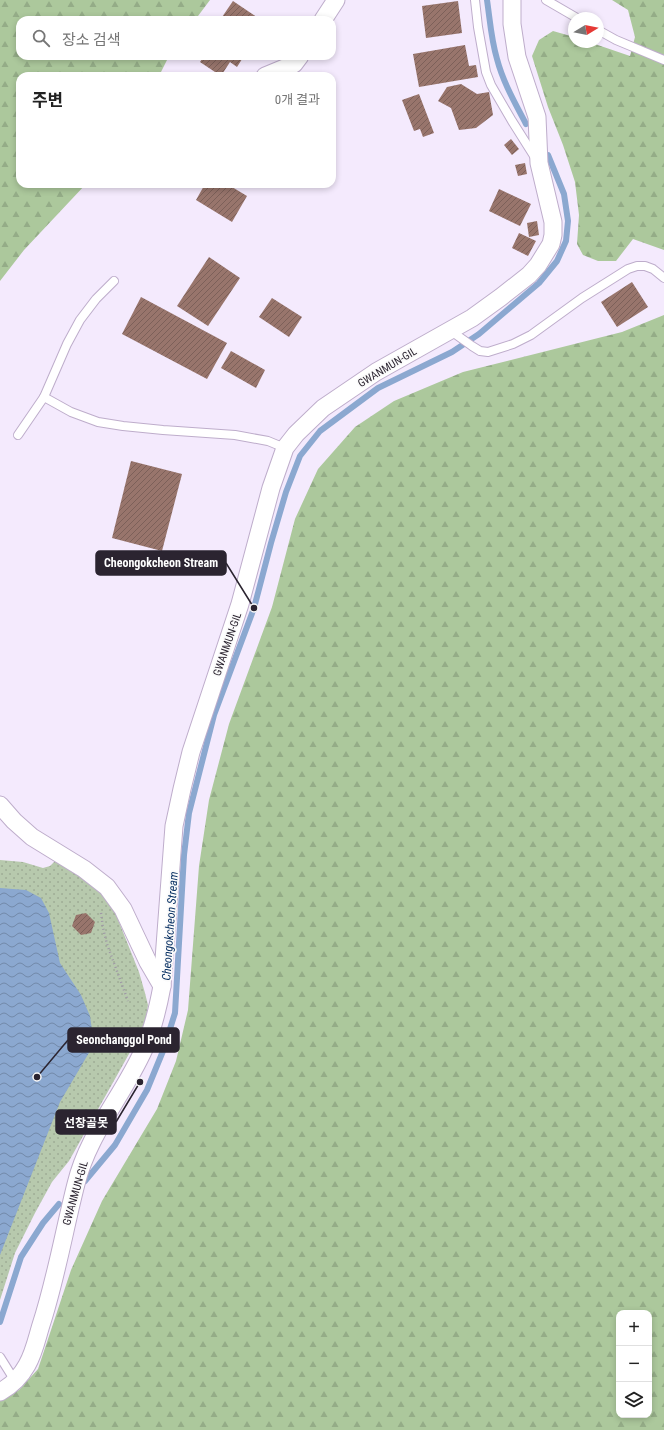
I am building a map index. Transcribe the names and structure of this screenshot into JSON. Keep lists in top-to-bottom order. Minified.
{"streets":{"street":["GWANMUN-GIL"]},"water":["Cheongokcheon Stream"],"places":["Cheongokcheon Stream","Seonchanggol Pond","선창골못"],"north":"right","page":{"search":"장소 검색","heading":["주변","0개 결과"],"map_buttons":["+","−"]}}
